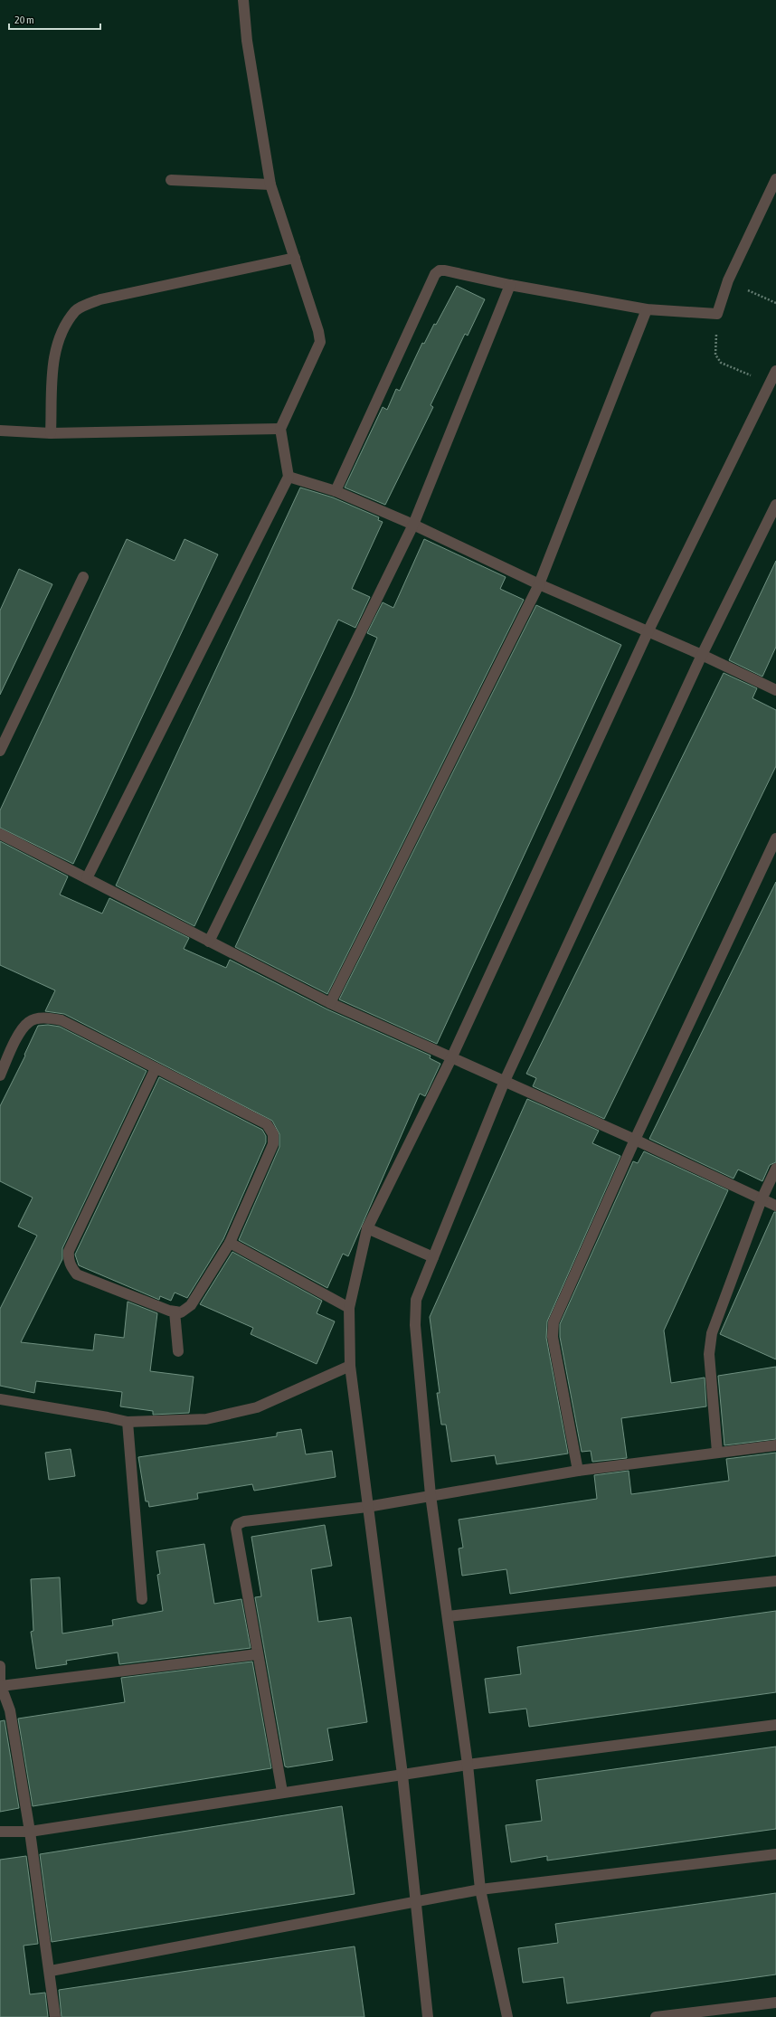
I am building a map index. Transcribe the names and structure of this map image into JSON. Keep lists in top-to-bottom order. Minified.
{"scale_bar":"20 m"}
